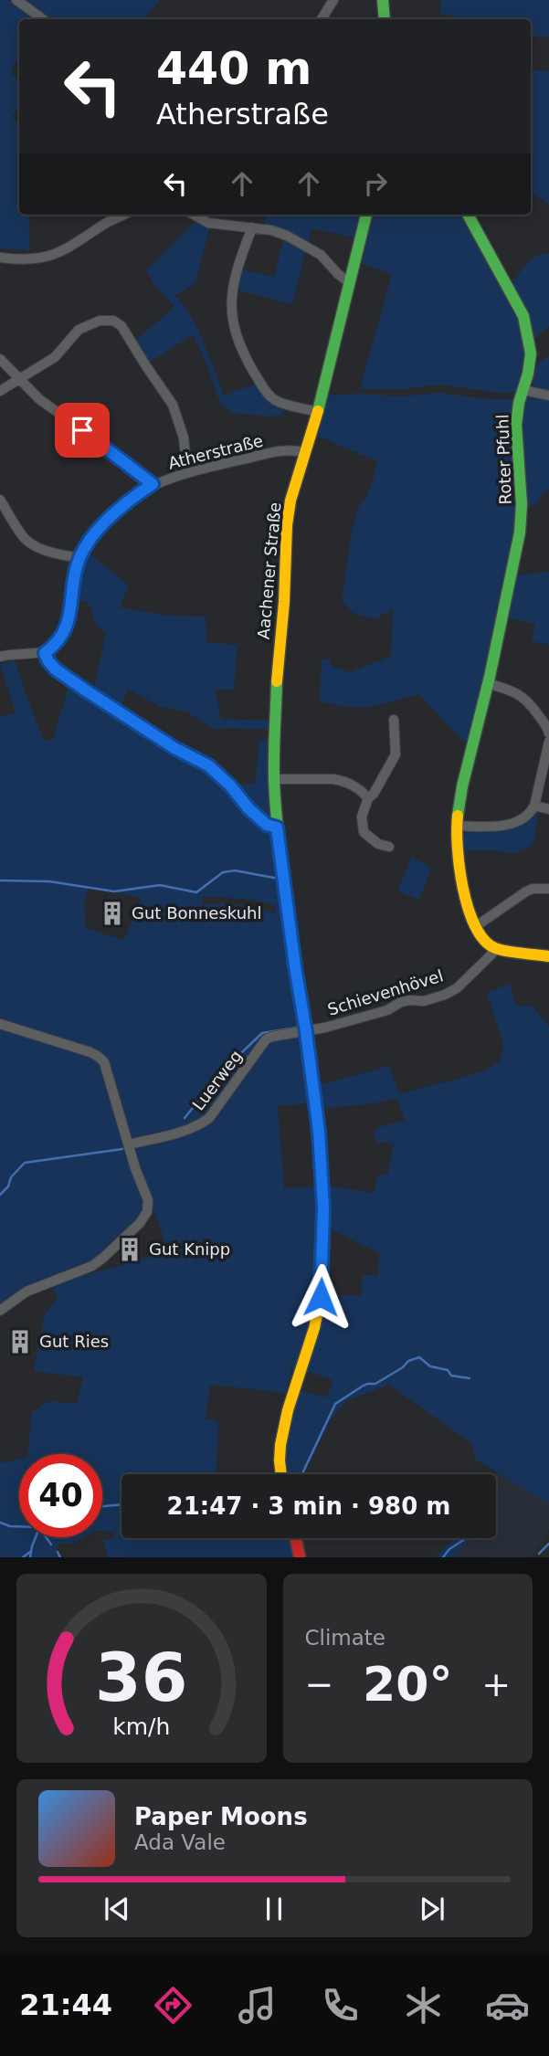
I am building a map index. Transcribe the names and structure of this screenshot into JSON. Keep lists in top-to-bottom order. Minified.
{"streets":{"street":["Atherstraße","Roter Pfuhl","Aachener Straße","Schievenhövel","Luerweg"]},"crossings":[["Atherstraße","Aachener Straße"],["Aachener Straße","Schievenhövel"],["Aachener Straße","Luerweg"],["Schievenhövel","Luerweg"]],"places":{"building":["Gut Bonneskuhl","Gut Knipp","Gut Ries"]},"page":{"turn":["440 m","Atherstraße"],"limit":"40","trip":"21:47 · 3 min · 980 m","tile":"Climate","heat":["−","20°","+"],"song":["Paper Moons","Ada Vale"],"tabs":"21:44","gauge":["36","km/h"]}}
